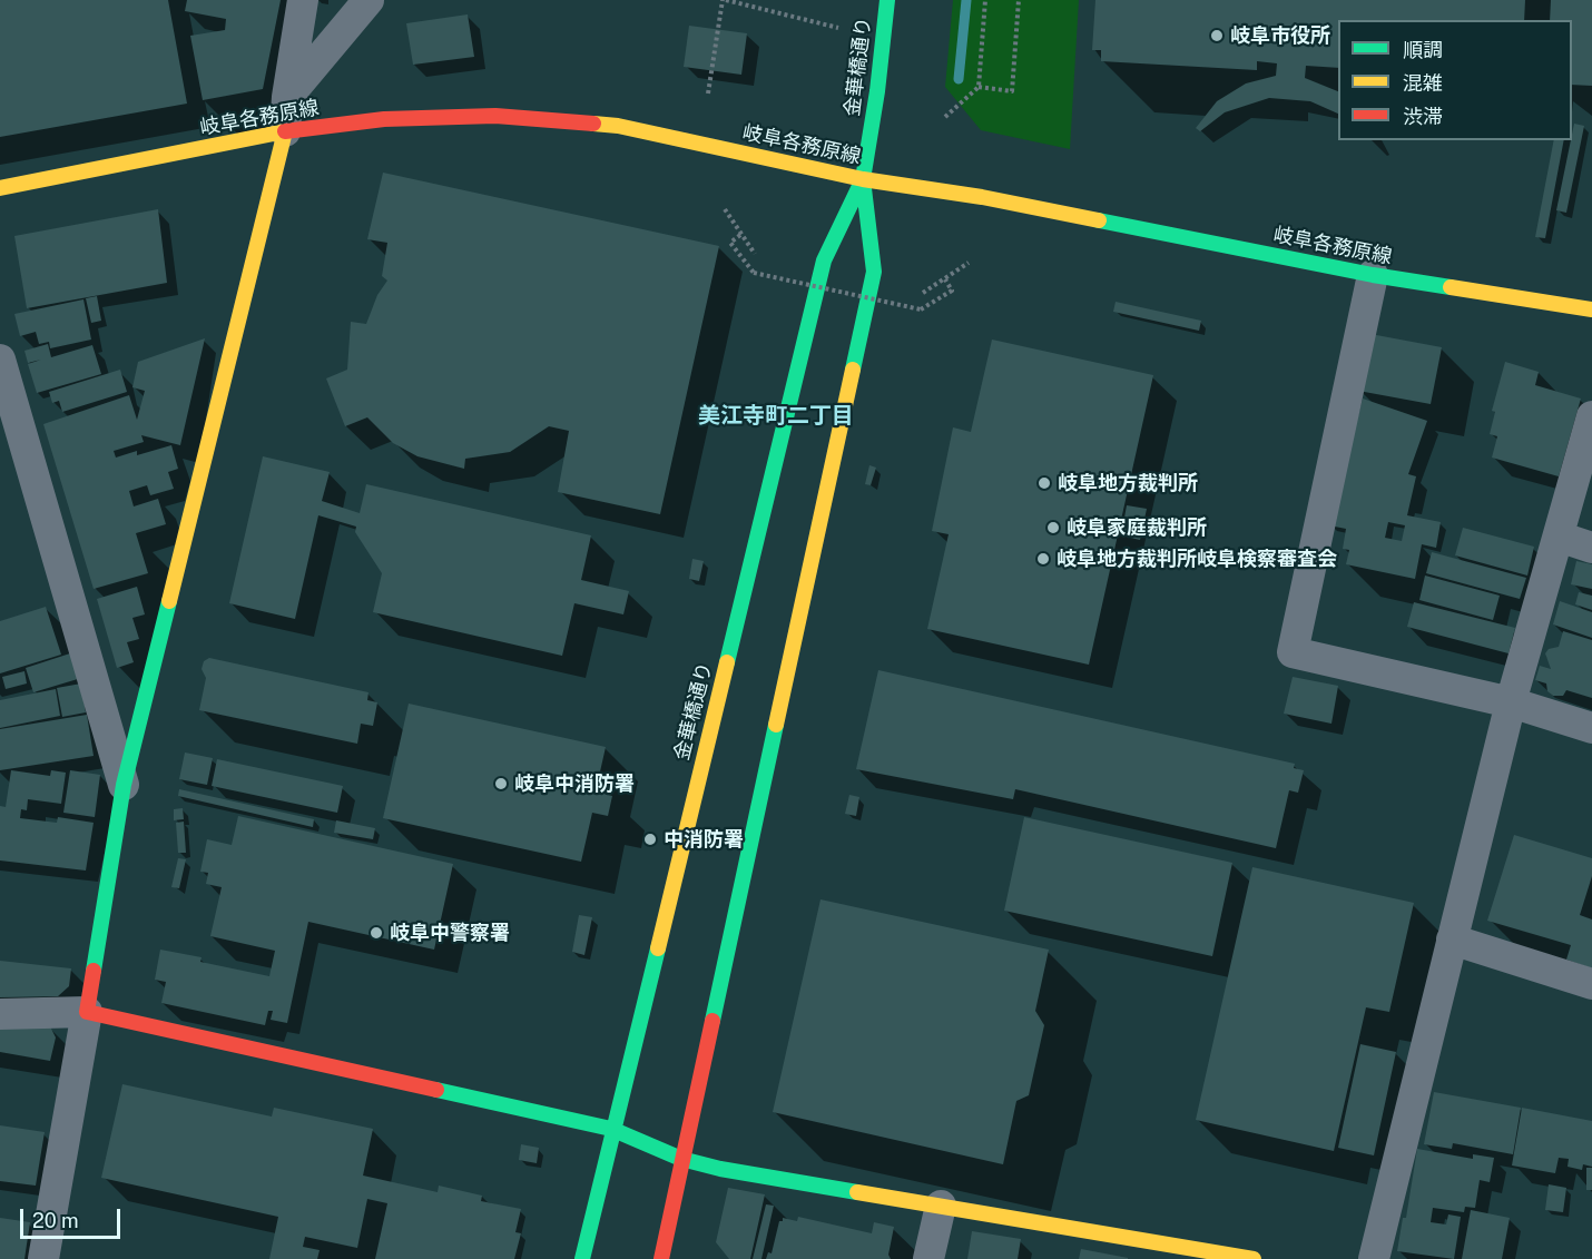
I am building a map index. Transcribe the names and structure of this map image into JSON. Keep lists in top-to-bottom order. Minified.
{"streets":{"main road":["金華橋通り","岐阜各務原線"]},"crossings":[["金華橋通り","岐阜各務原線"]],"districts":["美江寺町二丁目"],"places":["岐阜市役所","岐阜地方裁判所","岐阜家庭裁判所","岐阜地方裁判所岐阜検察審査会","岐阜中消防署","中消防署","岐阜中警察署"],"legend":["順調","混雑","渋滞"],"scale_bar":"20 m"}
